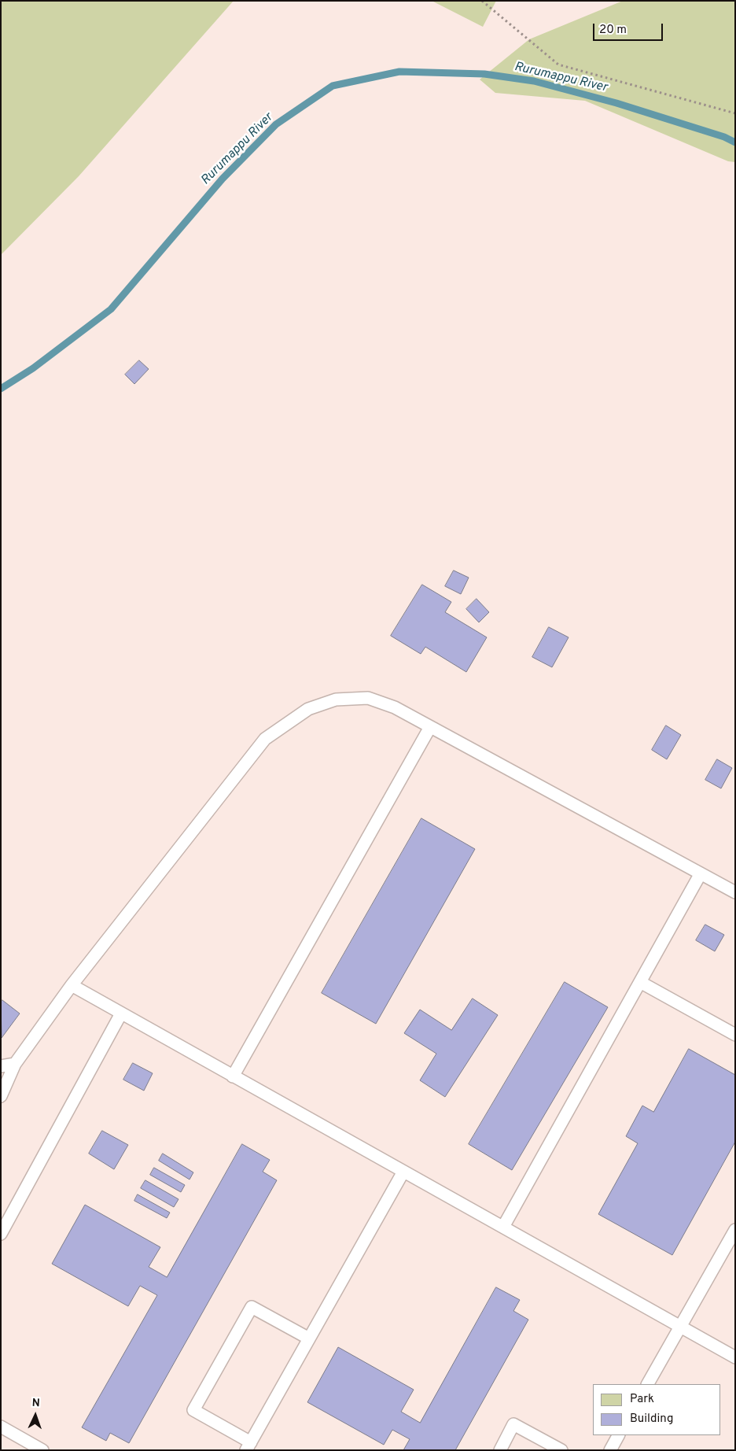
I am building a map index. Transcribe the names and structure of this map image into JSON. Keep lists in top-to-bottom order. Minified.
{"water":["Rurumappu River"],"legend":["Park","Building"],"scale_bar":"20 m","north":"top"}
